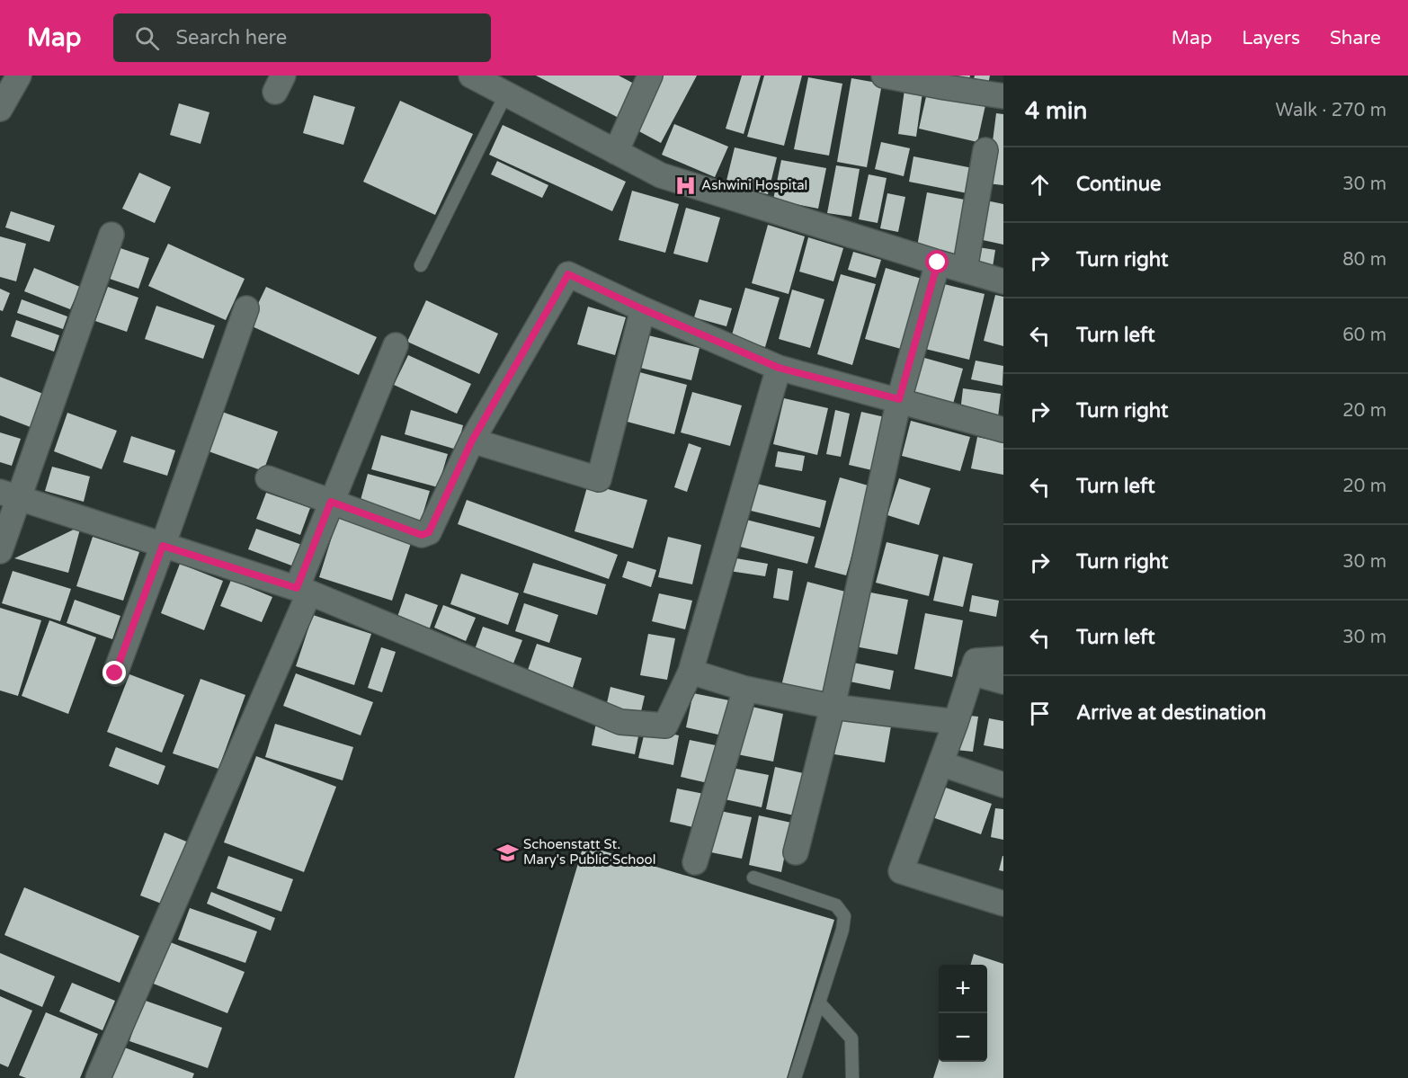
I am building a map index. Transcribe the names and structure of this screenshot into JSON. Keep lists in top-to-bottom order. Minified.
{"places":{"hospital":["Ashwini Hospital"],"school or university":["Schoenstatt St. Mary's Public School"]},"page":{"header":"Map","search":"Search here","nav":["Map","Layers","Share"],"heading":["4 min","Walk · 270 m"],"list":[["Continue","30 m"],["Turn right","80 m"],["Turn left","60 m"],["Turn right","20 m"],["Turn left","20 m"],["Turn right","30 m"],["Turn left","30 m"],"Arrive at destination"],"map_buttons":["+","−"]}}
